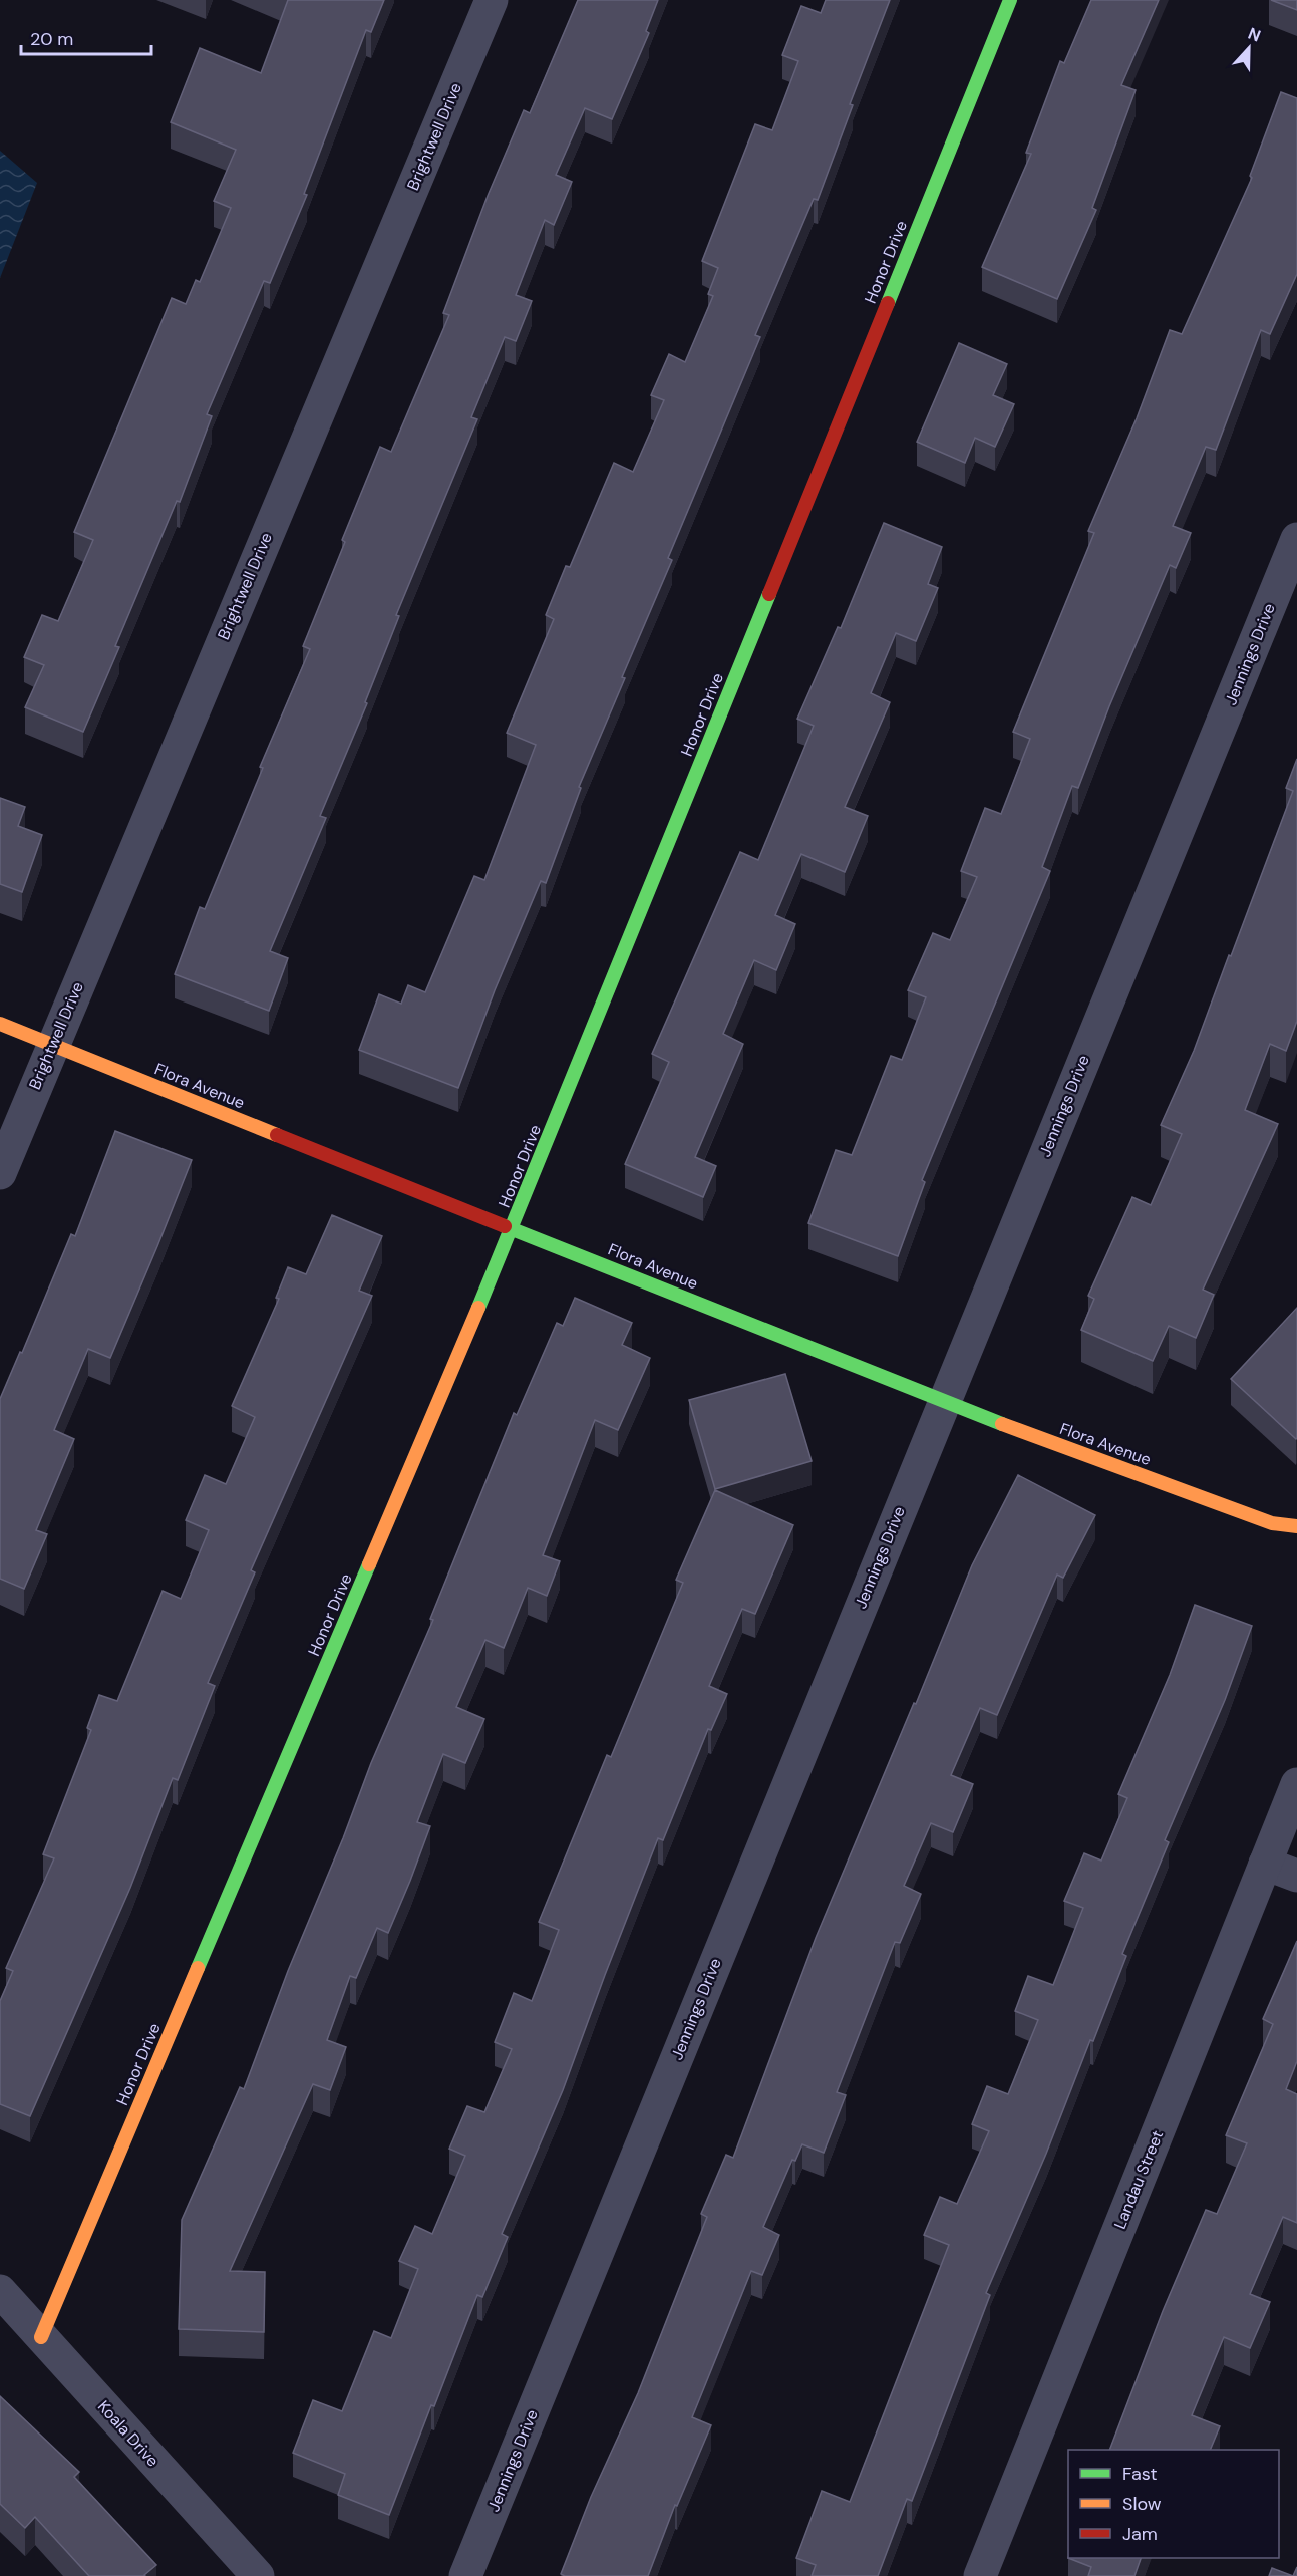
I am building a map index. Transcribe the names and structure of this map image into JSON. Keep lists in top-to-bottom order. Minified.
{"streets":{"street":["Brightwell Drive","Honor Drive","Jennings Drive","Flora Avenue","Landau Street","Koala Drive"]},"crossings":[["Brightwell Drive","Flora Avenue"],["Honor Drive","Flora Avenue"],["Honor Drive","Koala Drive"],["Jennings Drive","Flora Avenue"]],"legend":["Fast","Slow","Jam"],"scale_bar":"20 m","north":"top"}
